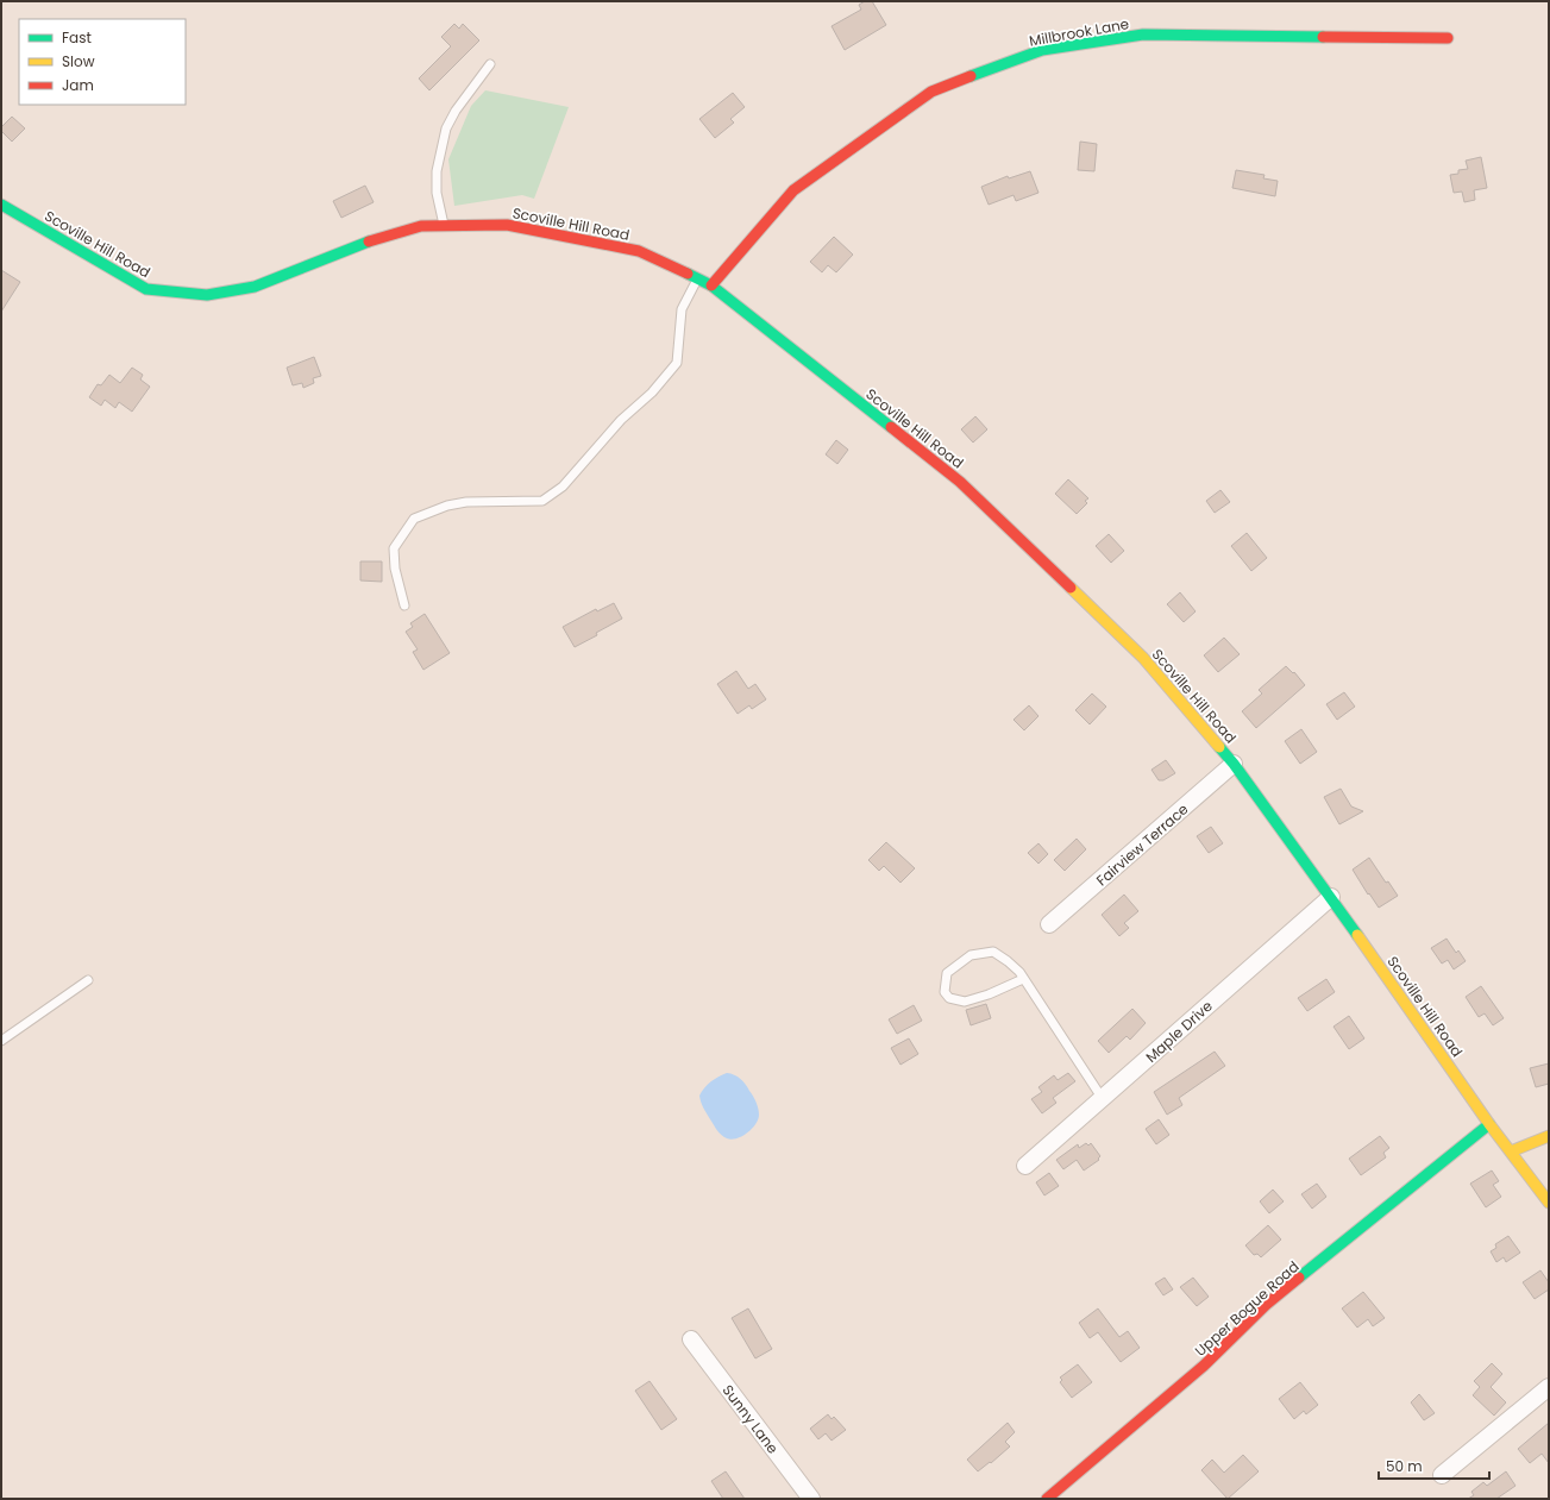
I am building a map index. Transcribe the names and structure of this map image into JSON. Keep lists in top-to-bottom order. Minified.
{"streets":{"street":["Millbrook Lane","Scoville Hill Road","Fairview Terrace","Maple Drive","Upper Bogue Road","Sunny Lane"]},"crossings":[["Millbrook Lane","Scoville Hill Road"],["Scoville Hill Road","Fairview Terrace"],["Scoville Hill Road","Maple Drive"],["Scoville Hill Road","Upper Bogue Road"]],"legend":["Fast","Slow","Jam"],"scale_bar":"50 m"}
